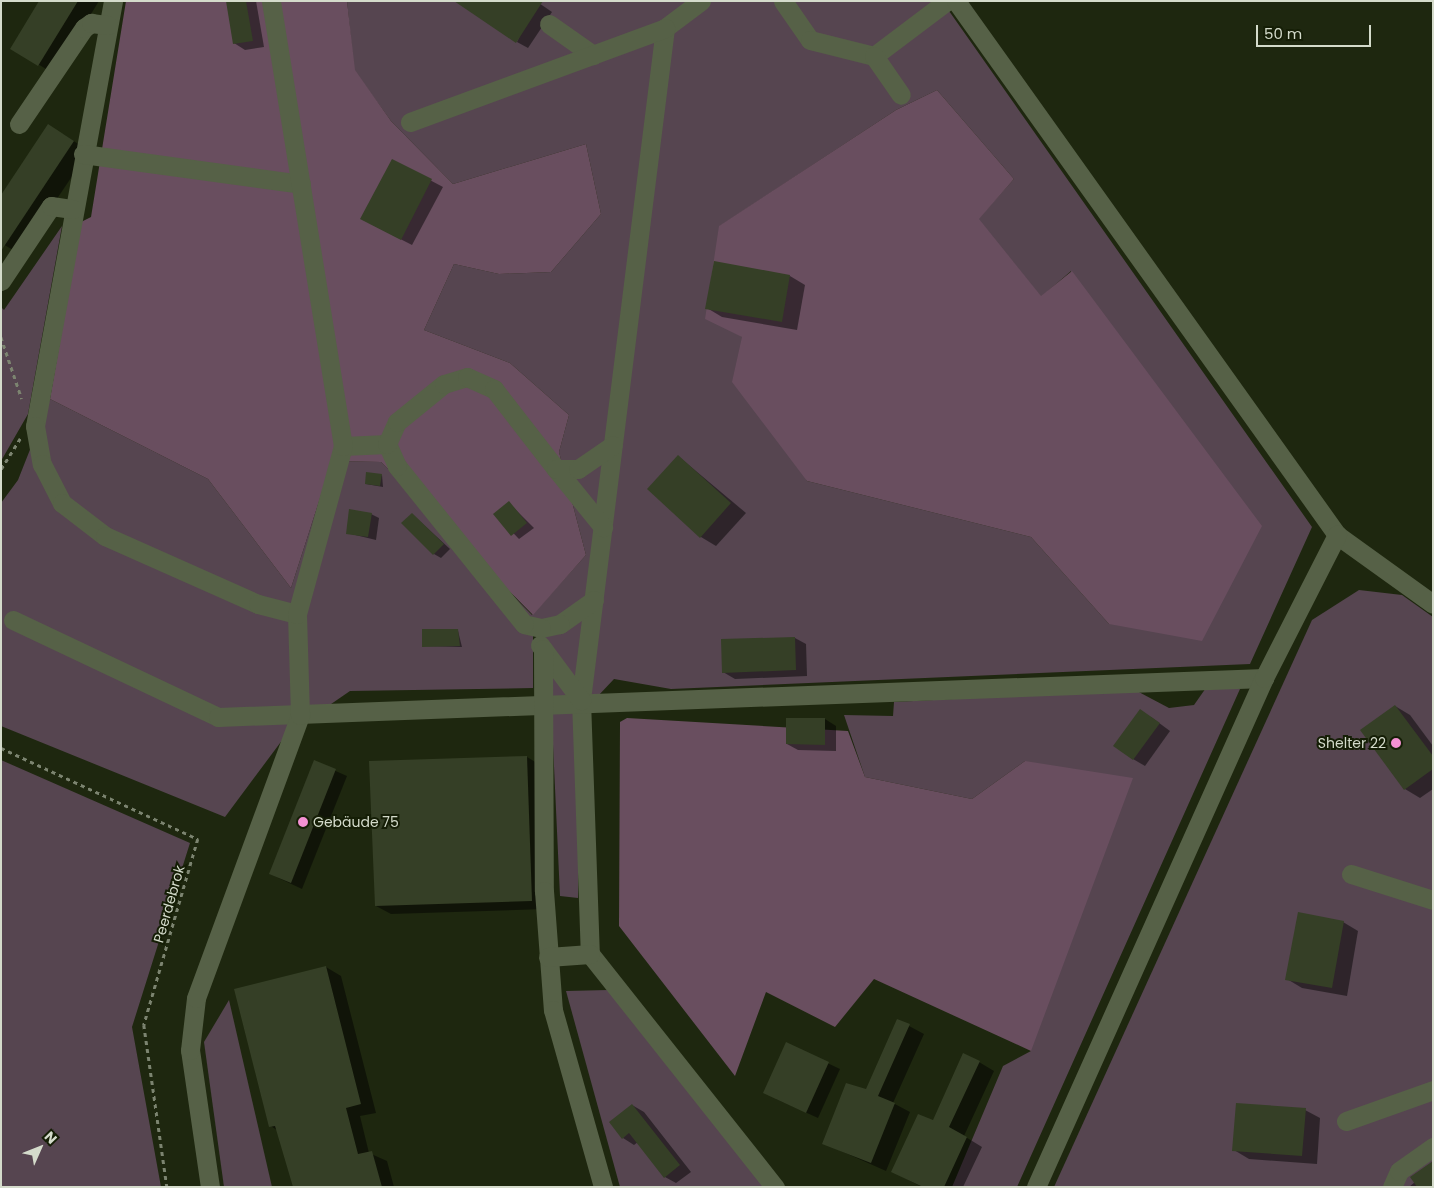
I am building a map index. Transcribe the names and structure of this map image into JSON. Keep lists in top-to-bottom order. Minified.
{"streets":{"path":["Peerdebrok"]},"places":["Shelter 22","Gebäude 75"],"scale_bar":"50 m","north":"top right"}
